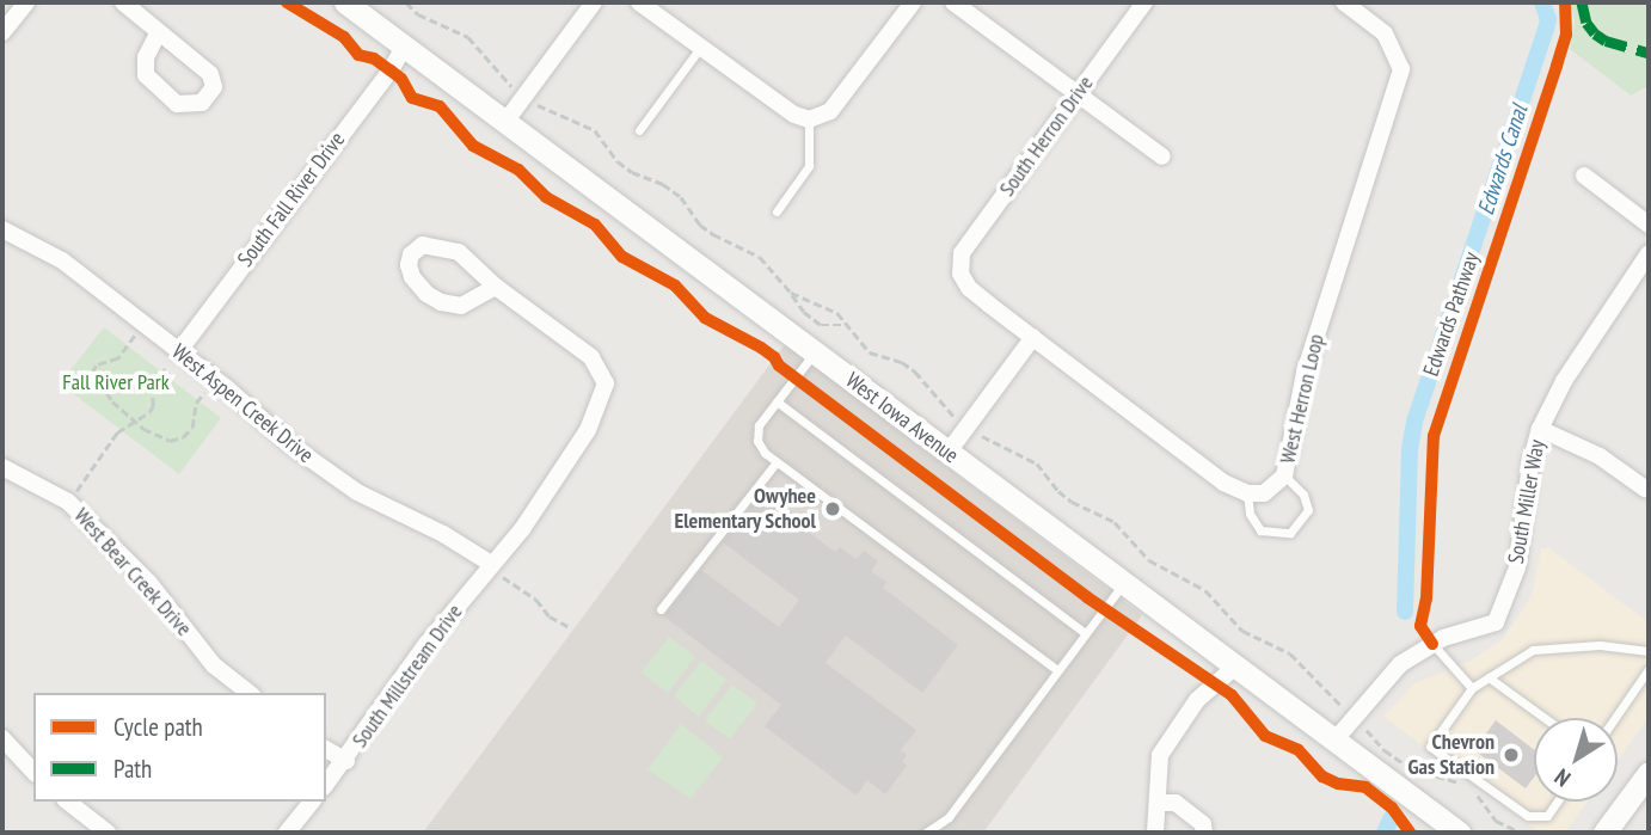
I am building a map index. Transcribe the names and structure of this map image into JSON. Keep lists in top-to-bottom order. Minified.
{"streets":{"street":["South Herron Drive","South Fall River Drive","West Herron Loop","West Aspen Creek Drive","West Iowa Avenue","South Miller Way","West Bear Creek Drive","South Millstream Drive"],"cycle path":["Edwards Pathway"]},"crossings":[["South Fall River Drive","West Aspen Creek Drive"],["South Fall River Drive","West Iowa Avenue"],["West Aspen Creek Drive","South Millstream Drive"],["West Iowa Avenue","South Miller Way"]],"water":["Edwards Canal"],"parks":["Fall River Park"],"places":["Owyhee Elementary School","Chevron Gas Station"],"legend":["Cycle path","Path"],"north":"bottom left"}
